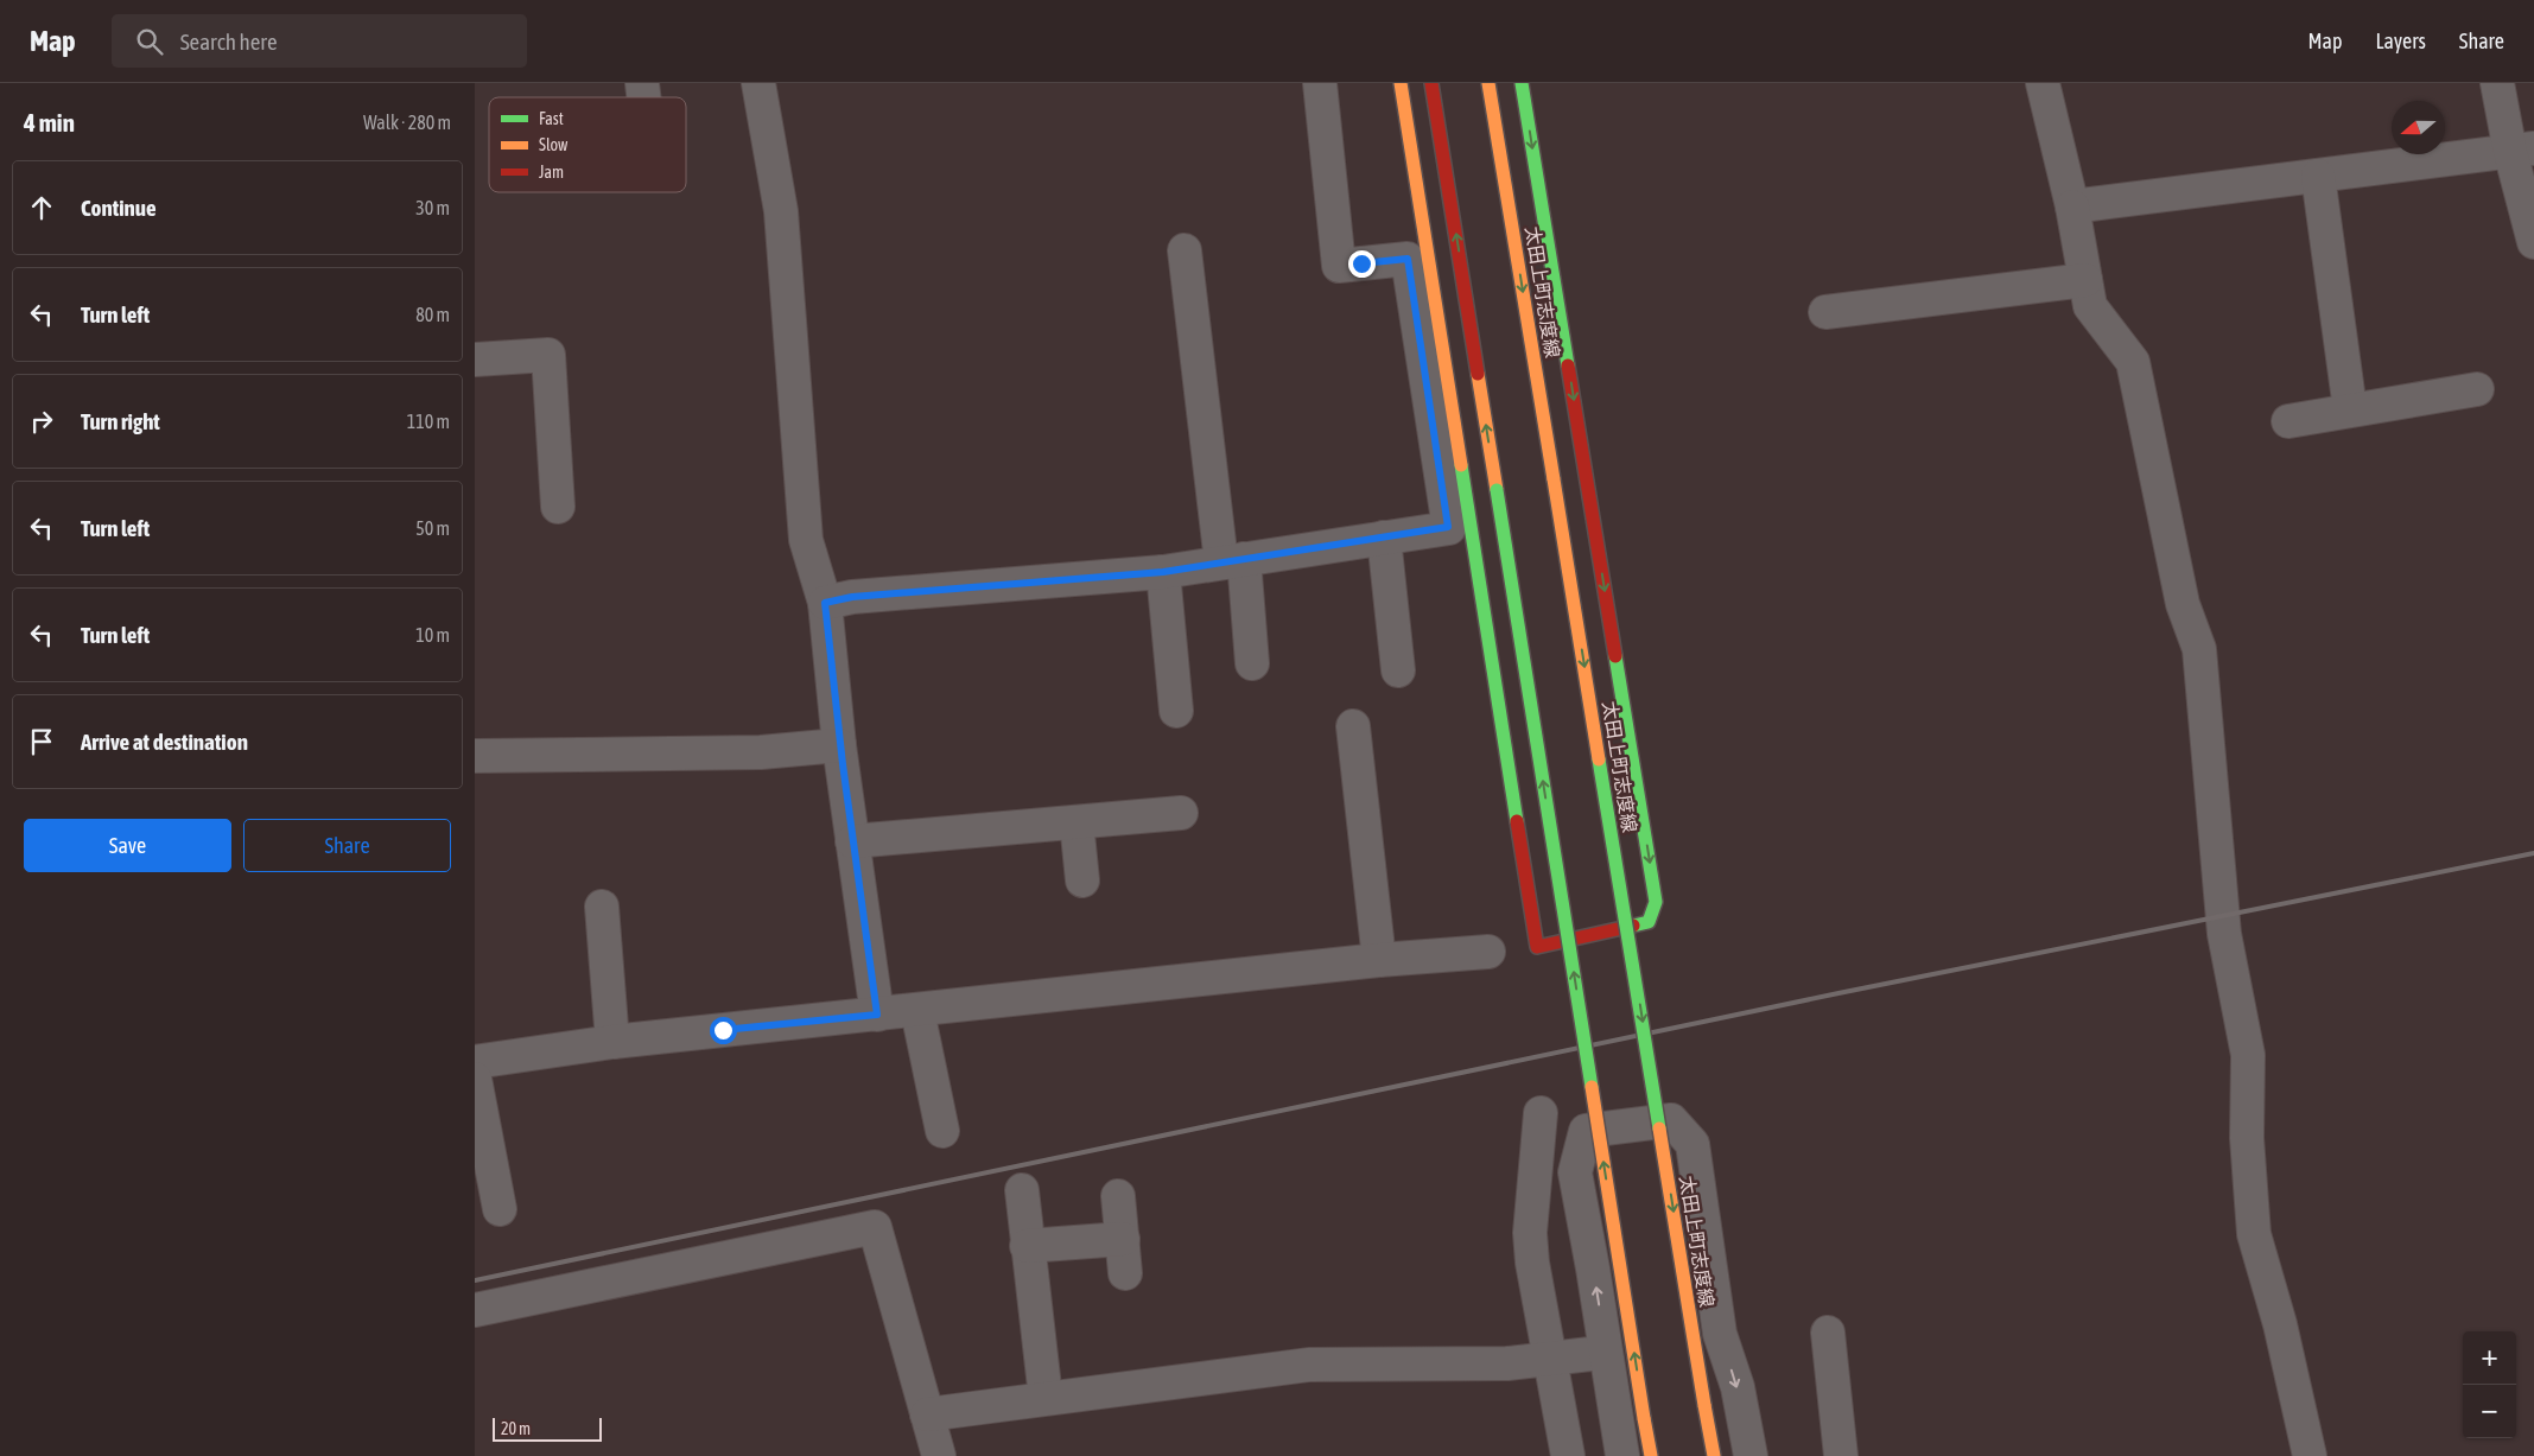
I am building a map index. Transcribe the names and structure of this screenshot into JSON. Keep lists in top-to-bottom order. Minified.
{"streets":{"main road":["太田上町志度線"]},"legend":["Fast","Slow","Jam"],"scale_bar":"20 m","north":"left","page":{"header":"Map","search":"Search here","nav":["Map","Layers","Share"],"heading":["4 min","Walk · 280 m"],"list":[["Continue","30 m"],["Turn left","80 m"],["Turn right","110 m"],["Turn left","50 m"],["Turn left","10 m"],"Arrive at destination"],"buttons":["Save","Share"],"map_buttons":["+","−"],"scale":"20 m"}}
